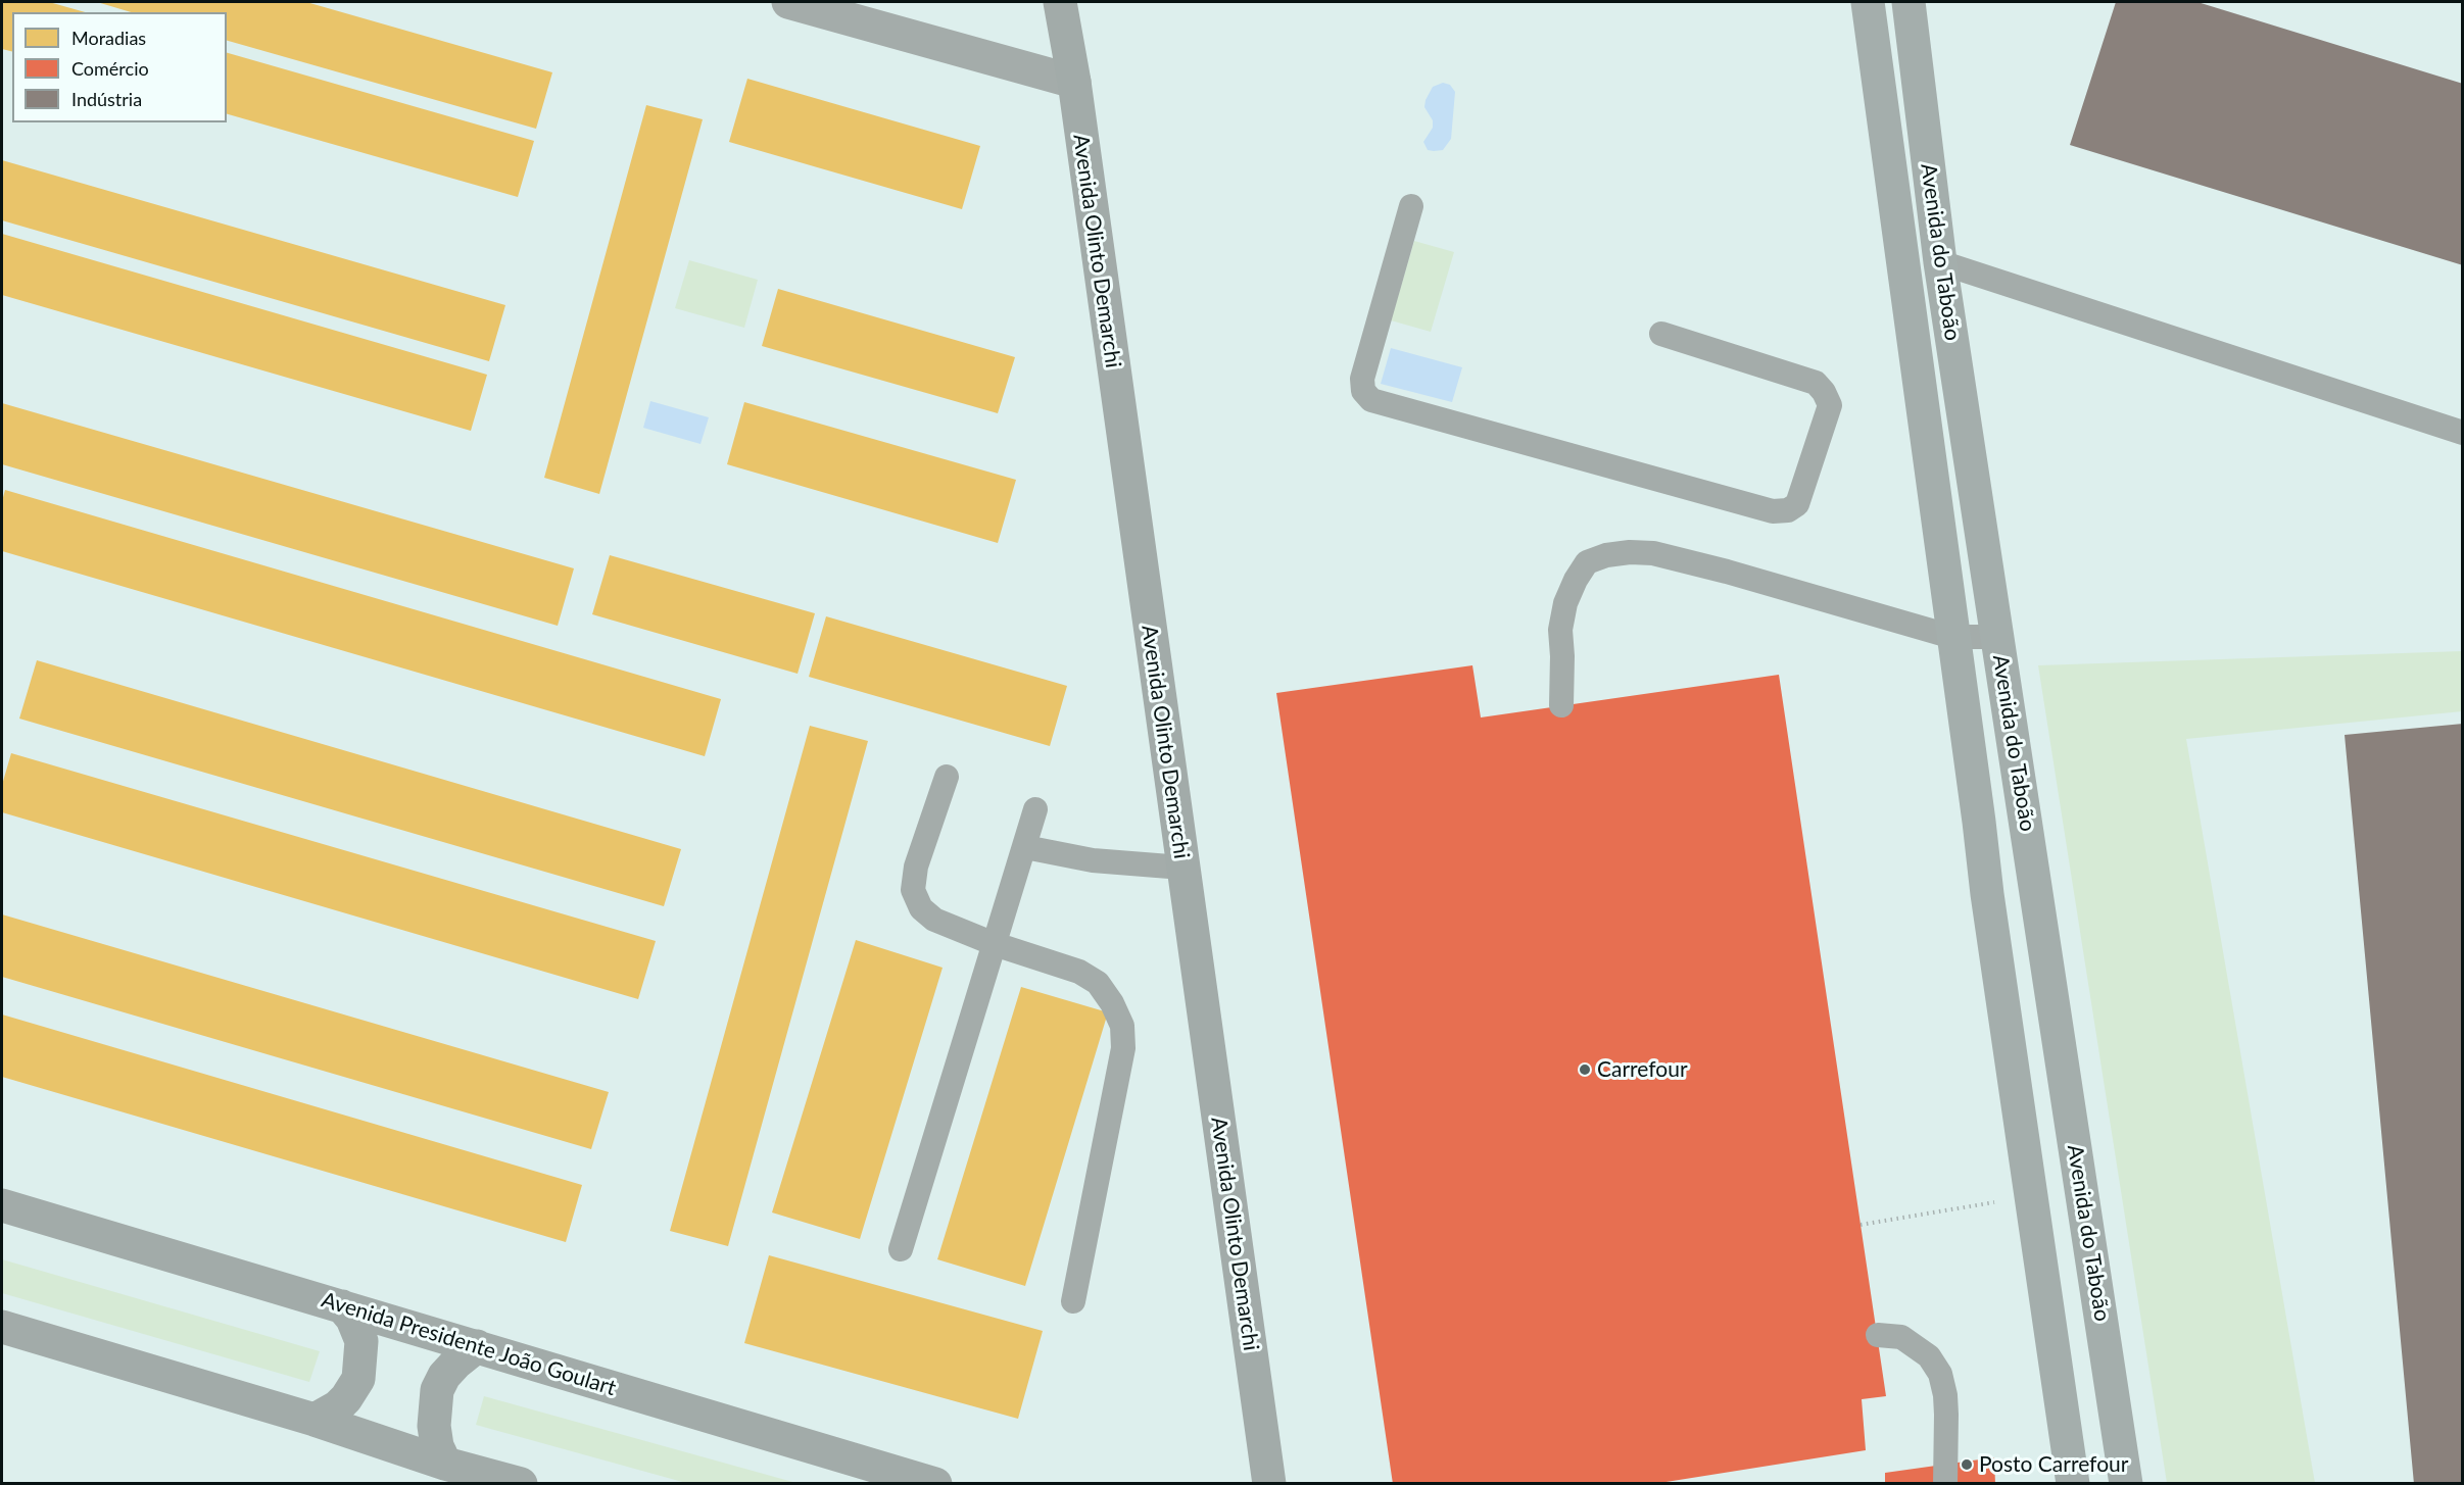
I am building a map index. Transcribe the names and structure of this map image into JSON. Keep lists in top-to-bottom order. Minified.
{"streets":{"main road":["Avenida do Taboão"],"street":["Avenida Olinto Demarchi","Avenida Presidente João Goulart"]},"places":["Carrefour","Posto Carrefour"],"legend":["Moradias","Comércio","Indústria"]}
